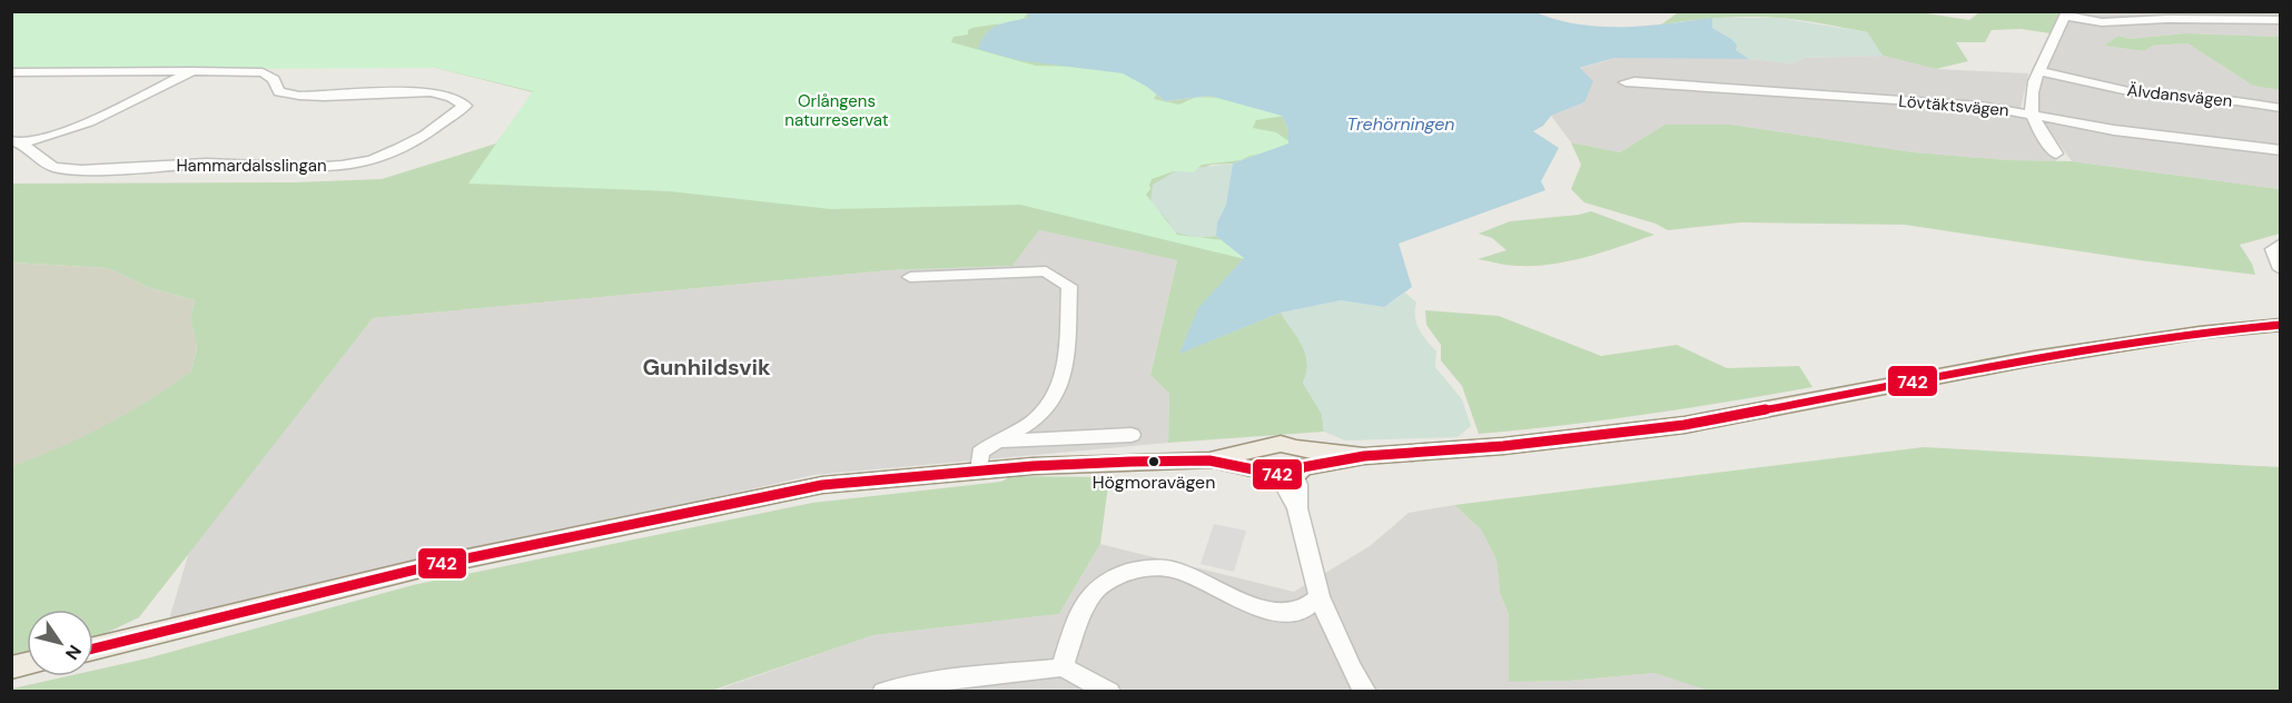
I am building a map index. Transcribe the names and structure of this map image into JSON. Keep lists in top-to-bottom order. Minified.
{"streets":{"street":["Älvdansvägen","Lövtäktsvägen","Hammardalsslingan"]},"districts":["Gunhildsvik"],"water":["Trehörningen"],"parks":["Orlångens naturreservat"],"places":["Högmoravägen"],"lines":["transit line 742"],"north":"bottom right"}
